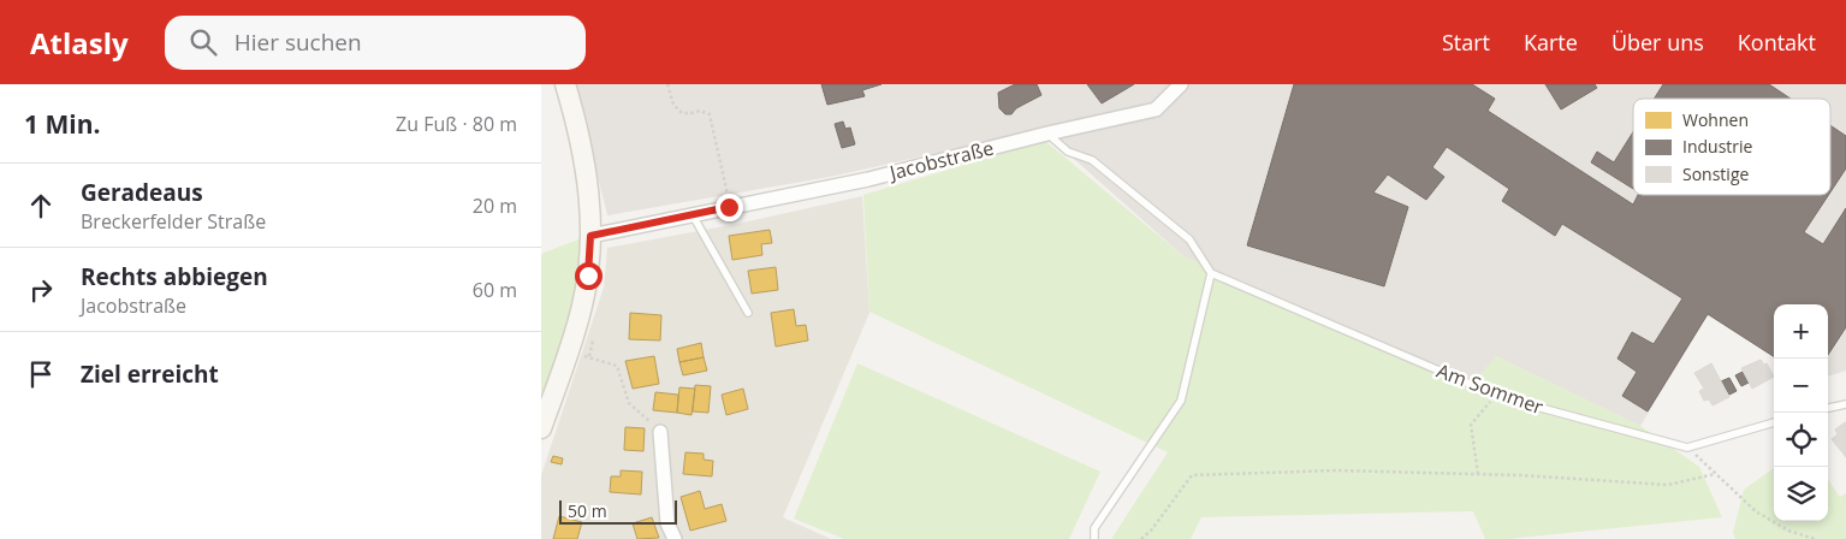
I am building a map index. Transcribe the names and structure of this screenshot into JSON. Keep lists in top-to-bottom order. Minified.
{"streets":{"street":["Jacobstraße"],"lane":["Am Sommer"]},"legend":["Wohnen","Industrie","Sonstige"],"scale_bar":"50 m","page":{"header":"Atlasly","search":"Hier suchen","nav":["Start","Karte","Über uns","Kontakt"],"heading":["1 Min.","Zu Fuß · 80 m"],"list":[["Geradeaus","Breckerfelder Straße","20 m"],["Rechts abbiegen","Jacobstraße","60 m"],"Ziel erreicht"],"map_buttons":["+","−"],"scale":"50 m"}}
